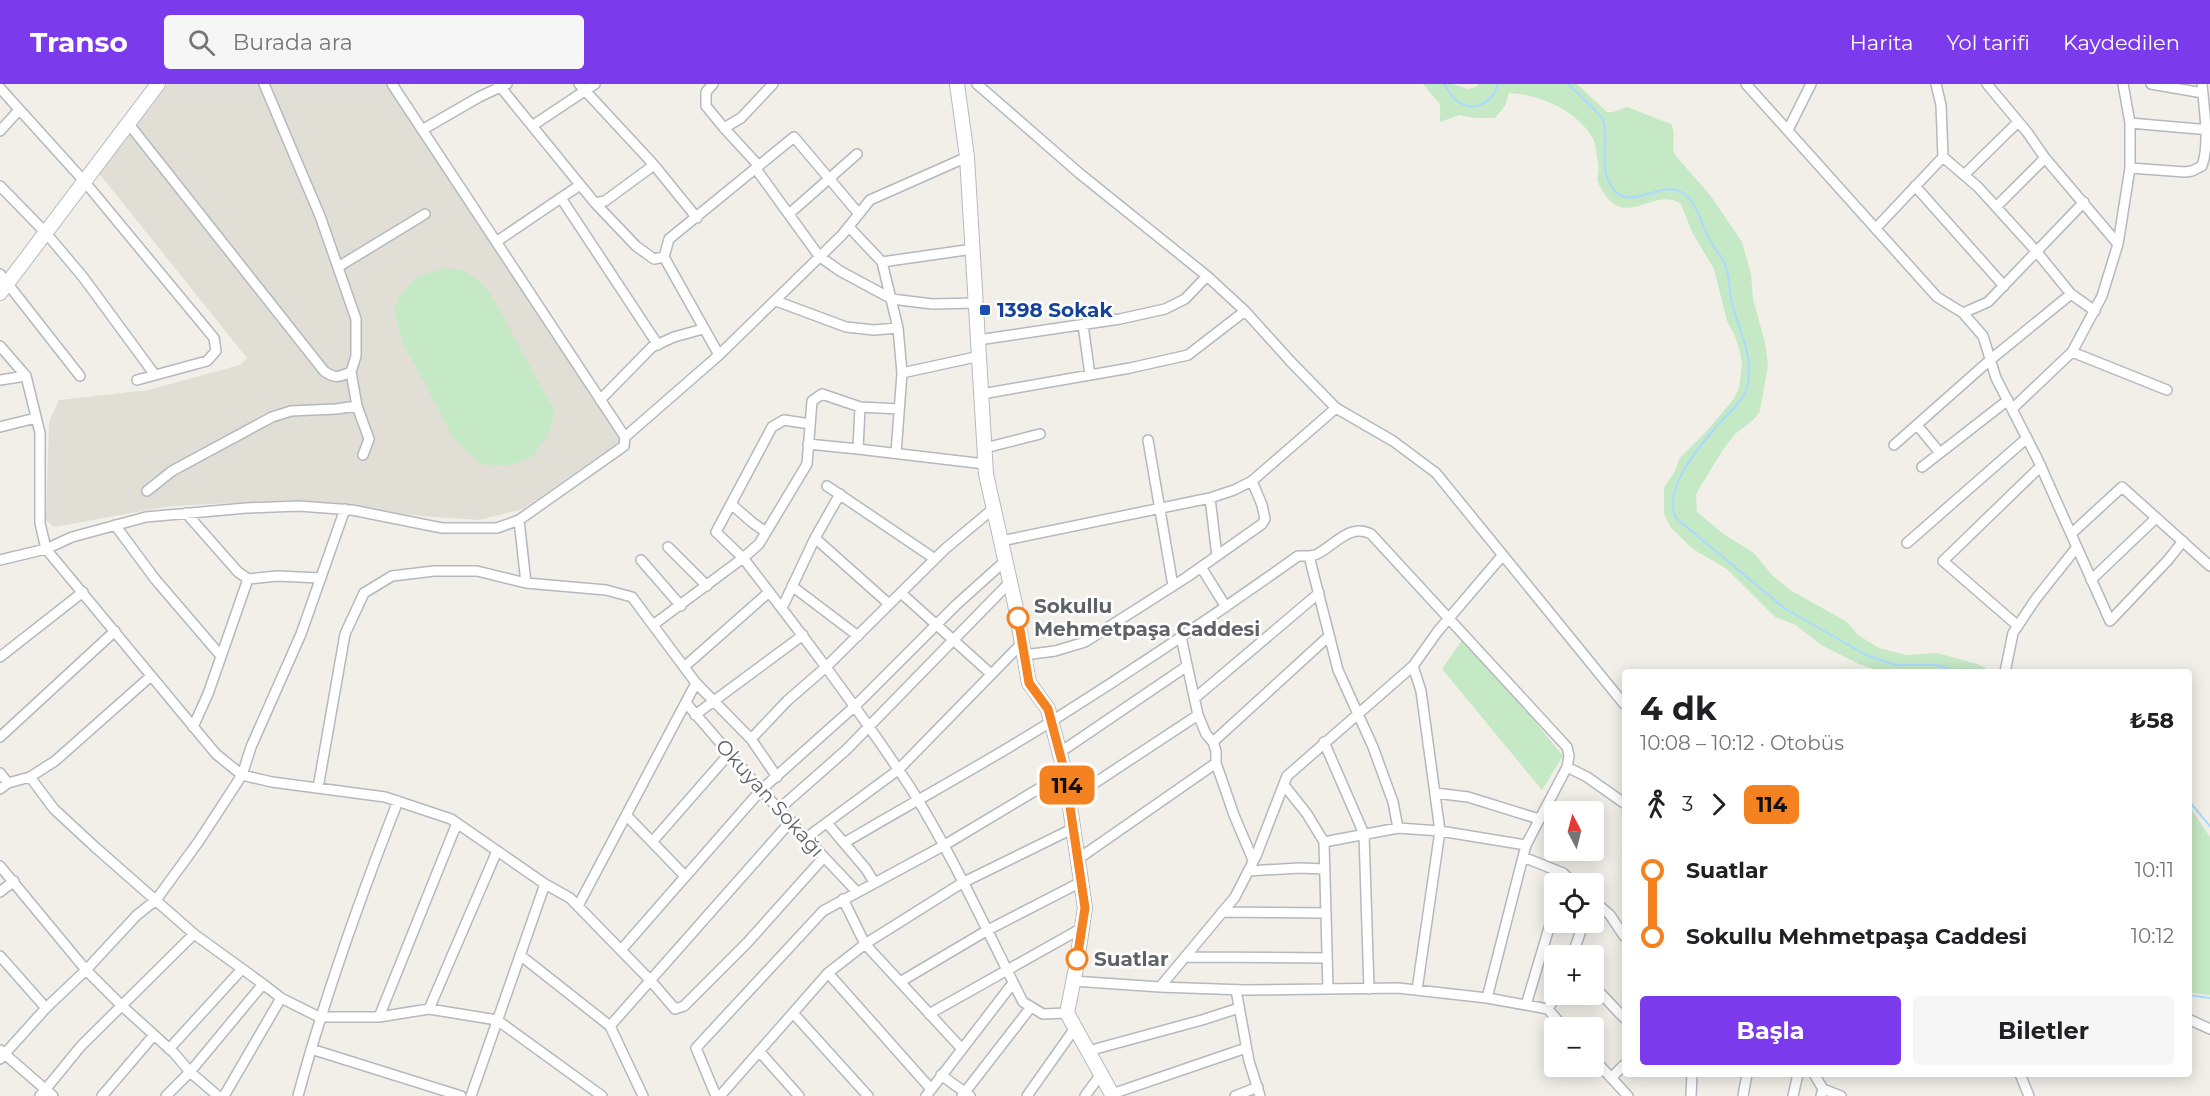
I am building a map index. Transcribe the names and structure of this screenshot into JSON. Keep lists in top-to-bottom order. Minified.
{"streets":{"street":["Okuyan Sokağı"]},"places":{"transit":["1398 Sokak"],"other":["Sokullu Mehmetpaşa Caddesi","Suatlar"]},"lines":["bus line 114"],"north":"top","page":{"header":"Transo","search":"Burada ara","nav":["Harita","Yol tarifi","Kaydedilen"],"on_map":"114","heading":["4 dk","10:08 – 10:12 · Otobüs","₺58"],"legs":["3","114"],"map_buttons":["+","−"],"list":[{"name":"Suatlar","value":"10:11"},{"name":"Sokullu Mehmetpaşa Caddesi","value":"10:12"}],"buttons":["Başla","Biletler"]}}
